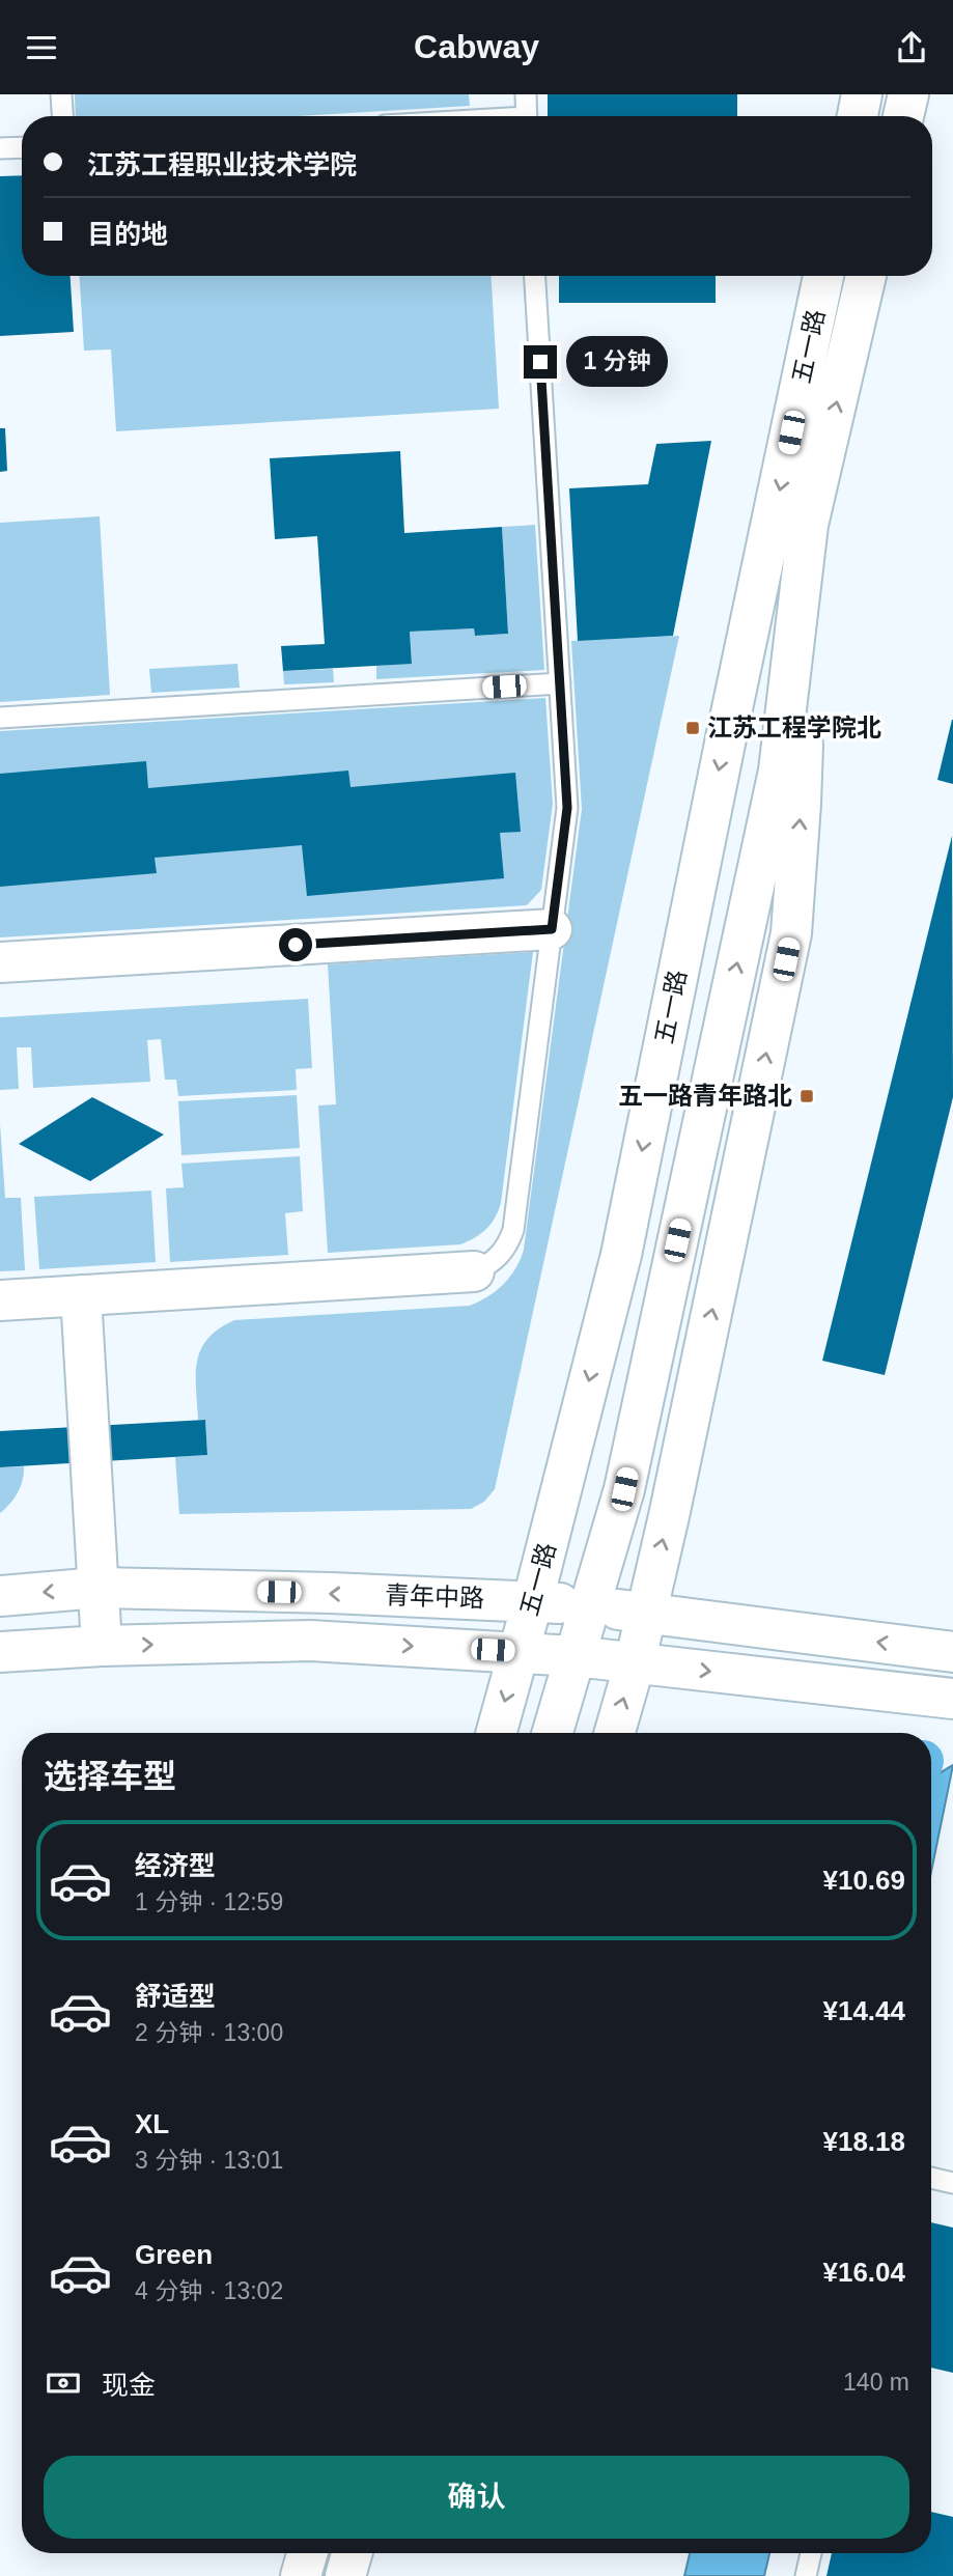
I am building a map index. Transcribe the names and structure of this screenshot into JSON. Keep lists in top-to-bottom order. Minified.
{"streets":{"main road":["五一路","青年中路"]},"crossings":[["五一路","青年中路"]],"places":{"transit":["江苏工程学院北","五一路青年路北"]},"page":{"header":"Cabway","banner":["江苏工程职业技术学院","目的地"],"bubble":"1 分钟","heading":"选择车型","list":[{"name":"经济型","note":"1 分钟 · 12:59","value":"¥10.69"},{"name":"舒适型","note":"2 分钟 · 13:00","value":"¥14.44"},{"name":"XL","note":"3 分钟 · 13:01","value":"¥18.18"},{"name":"Green","note":"4 分钟 · 13:02","value":"¥16.04"}],"pay":["现金","140 m"],"buttons":"确认"}}
